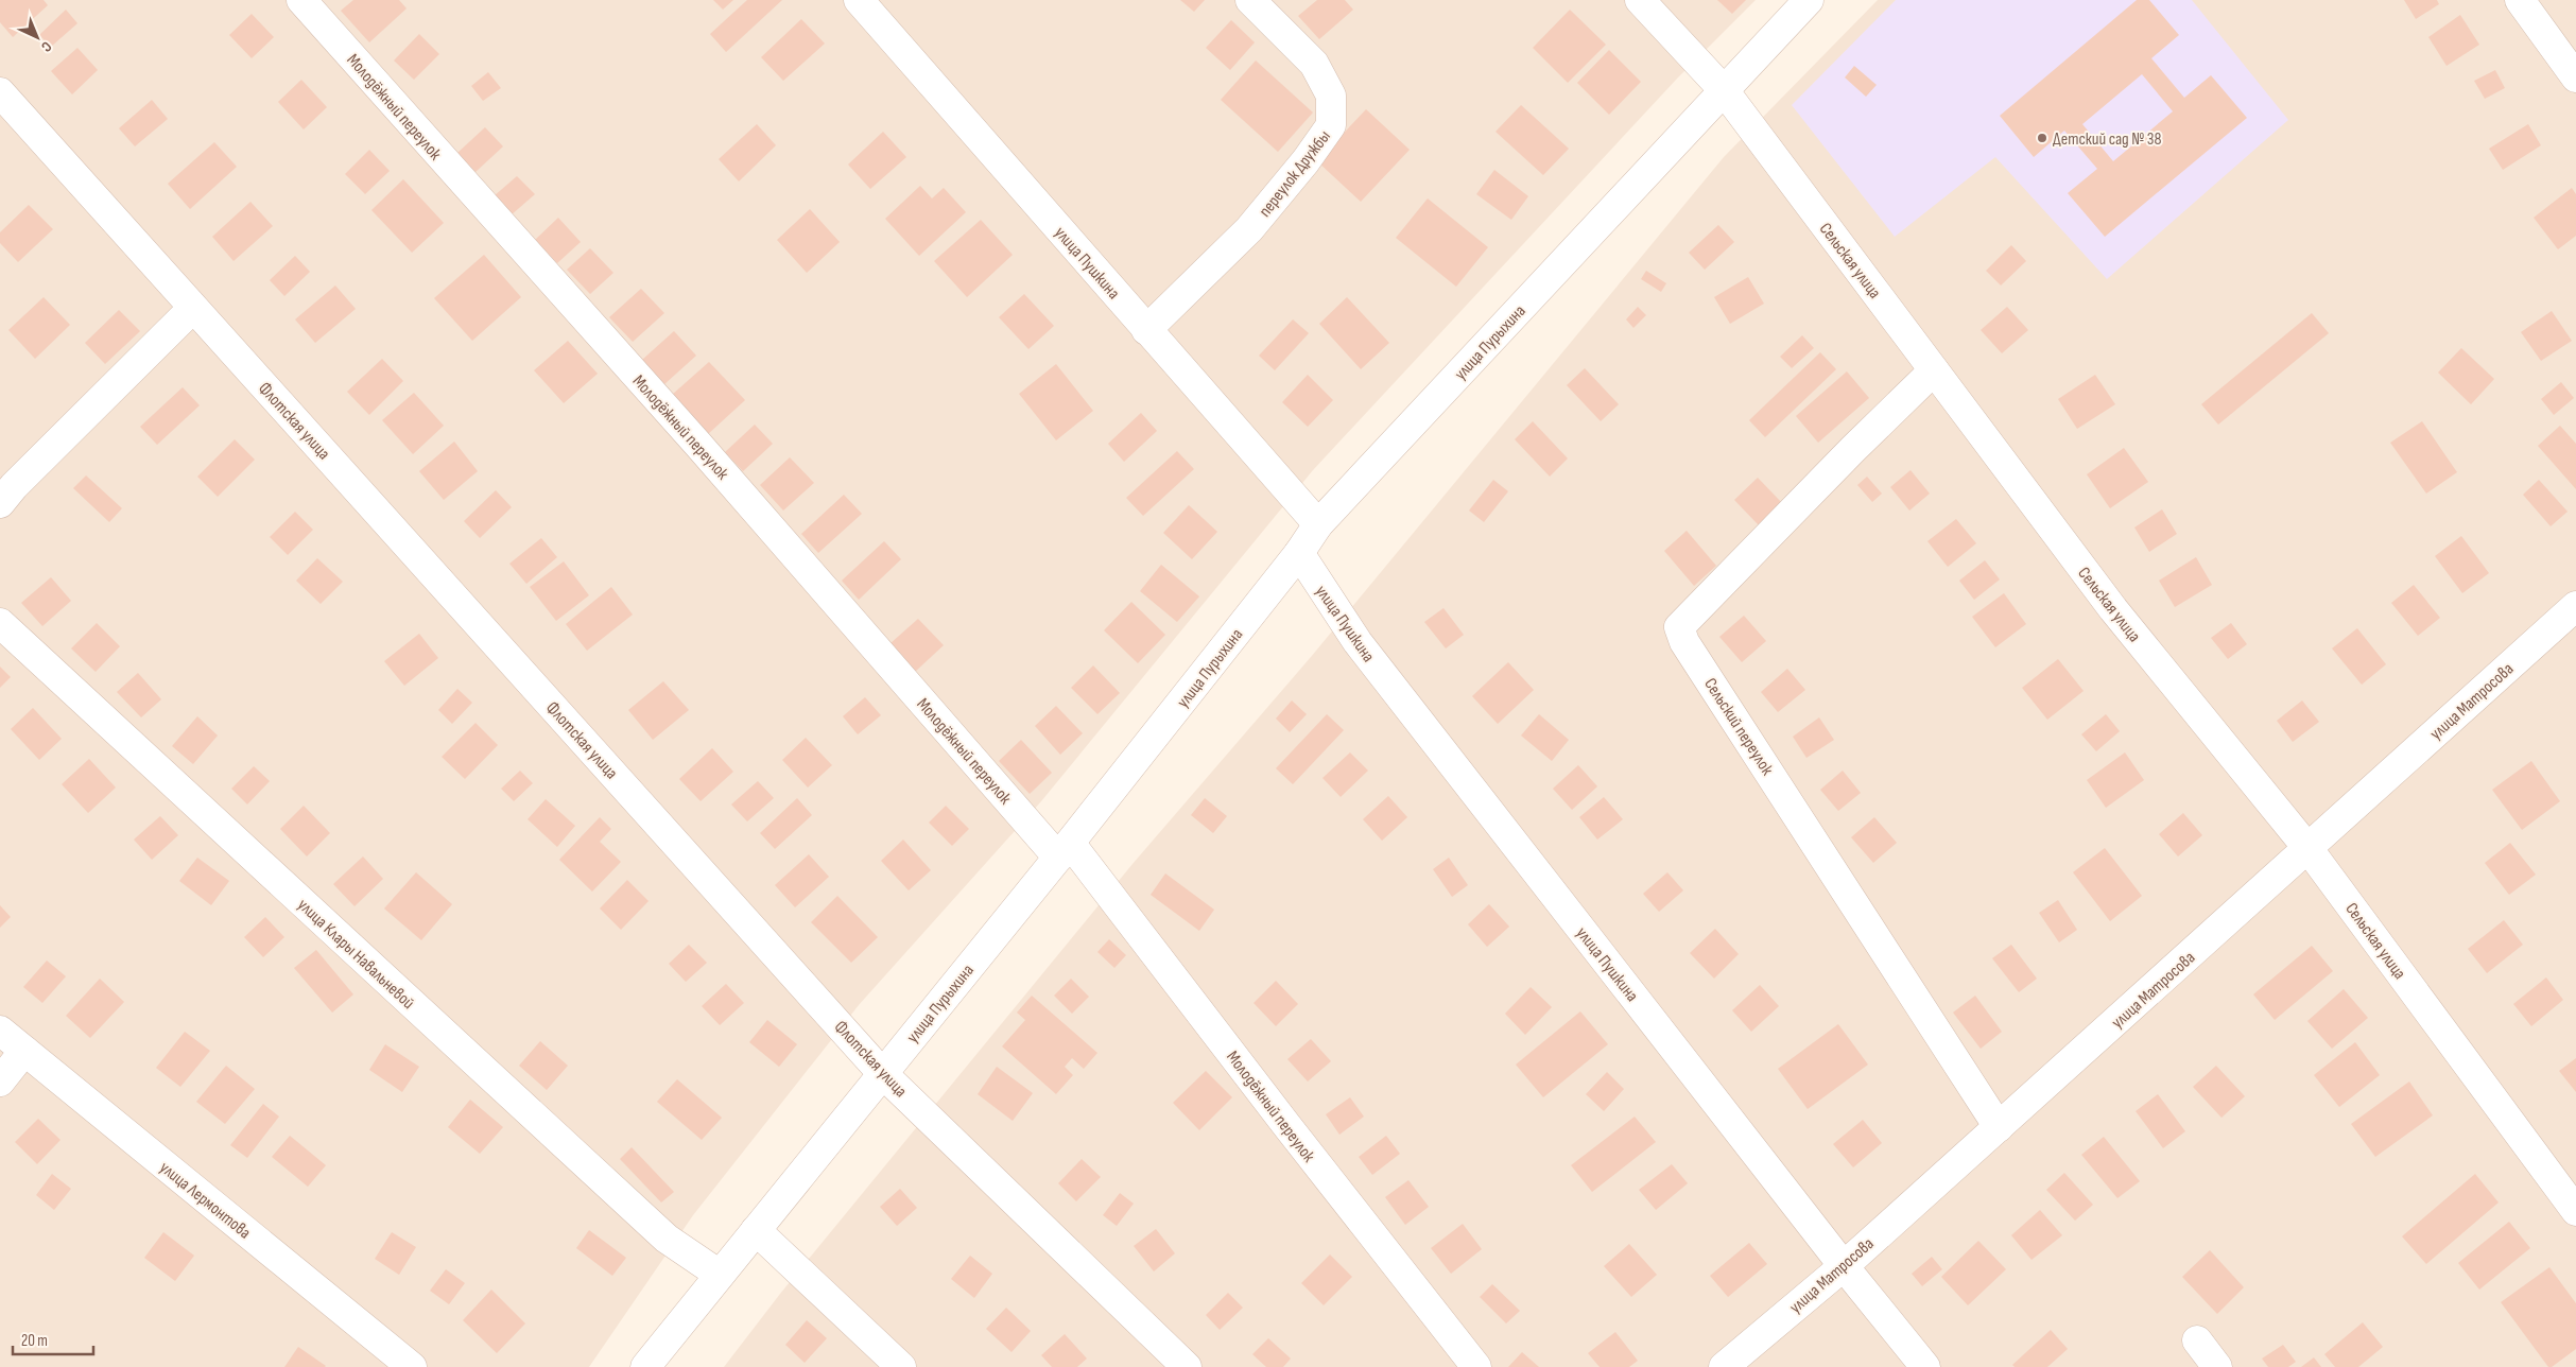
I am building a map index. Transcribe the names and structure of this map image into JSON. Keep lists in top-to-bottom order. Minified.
{"streets":{"street":["Молодёжный переулок","переулок Дружбы","Сельская улица","улица Пушкина","улица Пурыхина","Флотская улица","улица Матросова","Сельский переулок","улица Клары Навальневой","улица Лермонтова"]},"crossings":[["Молодёжный переулок","улица Пурыхина"],["переулок Дружбы","улица Пушкина"],["Сельская улица","улица Пурыхина"],["Сельская улица","улица Матросова"],["Сельская улица","Сельский переулок"],["улица Пушкина","улица Пурыхина"],["улица Пушкина","улица Матросова"],["улица Пурыхина","Флотская улица"],["улица Пурыхина","улица Клары Навальневой"],["улица Матросова","Сельский переулок"]],"places":["Детский сад № 38"],"scale_bar":"20 m","north":"bottom right"}
